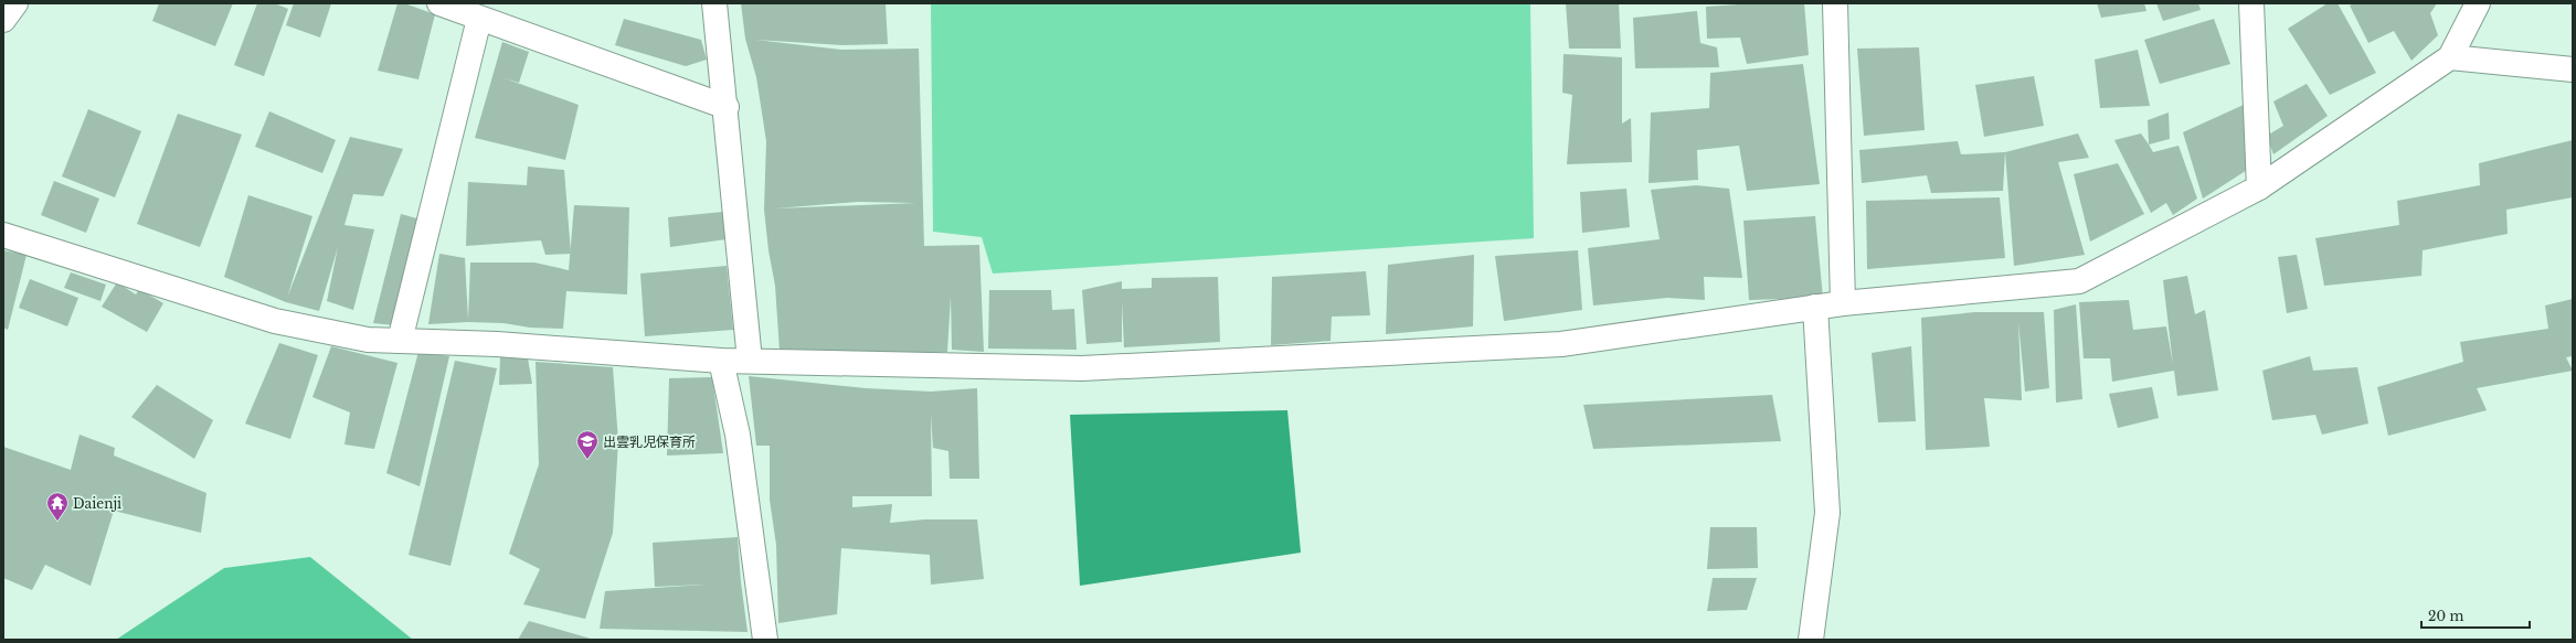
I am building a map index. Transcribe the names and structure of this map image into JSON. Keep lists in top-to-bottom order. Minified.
{"places":{"school or university":["出雲乳児保育所"],"temple":["Daienji"]},"scale_bar":"20 m"}
